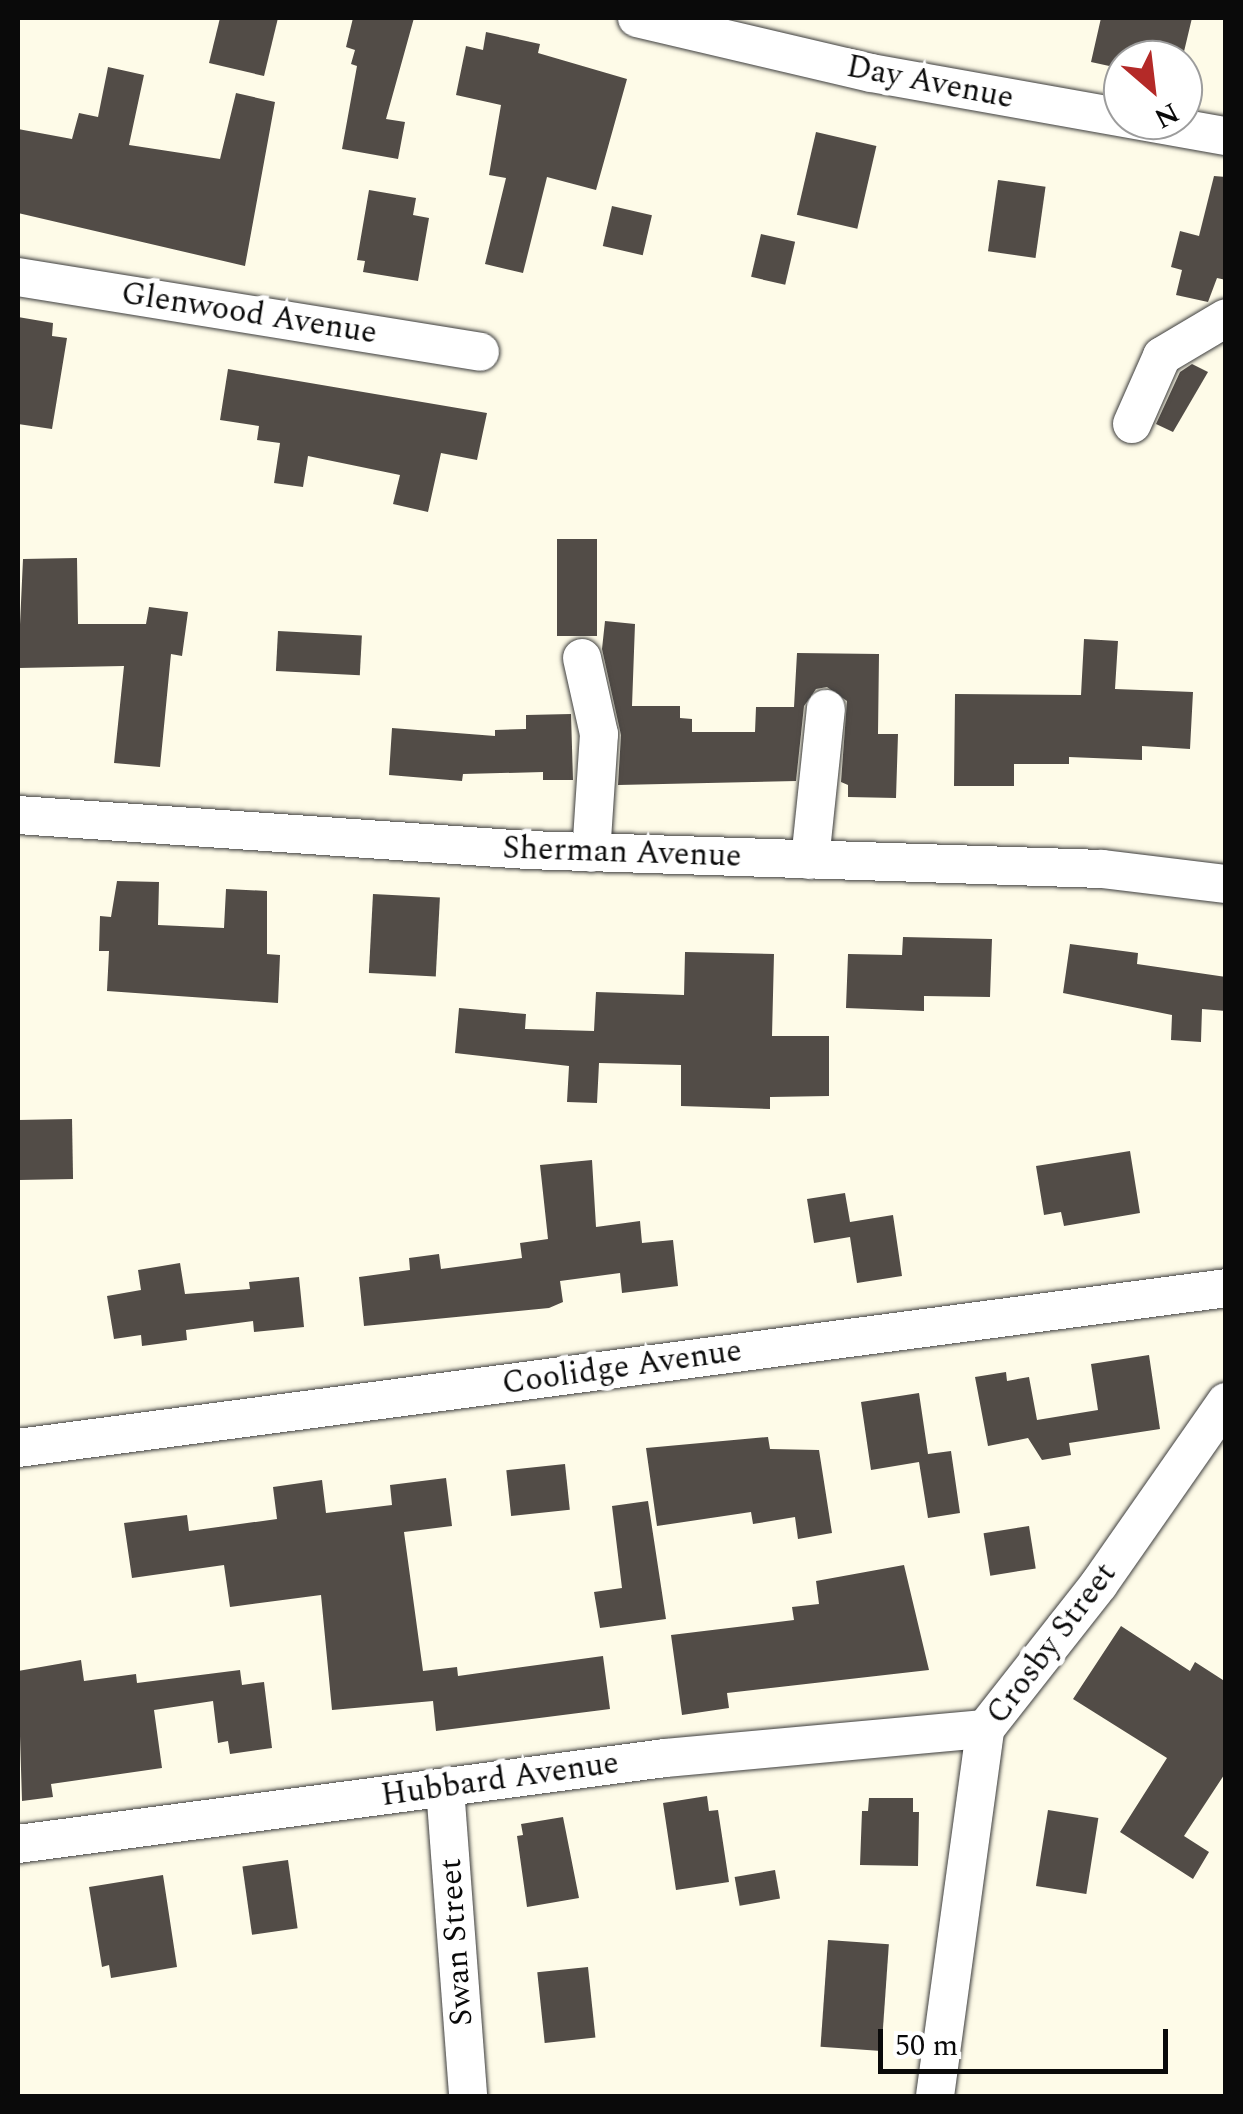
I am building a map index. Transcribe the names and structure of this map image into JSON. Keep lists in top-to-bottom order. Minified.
{"streets":{"street":["Day Avenue","Glenwood Avenue","Sherman Avenue","Coolidge Avenue","Crosby Street","Hubbard Avenue","Swan Street"]},"crossings":[["Crosby Street","Hubbard Avenue"],["Hubbard Avenue","Swan Street"]],"scale_bar":"50 m","north":"bottom right"}
